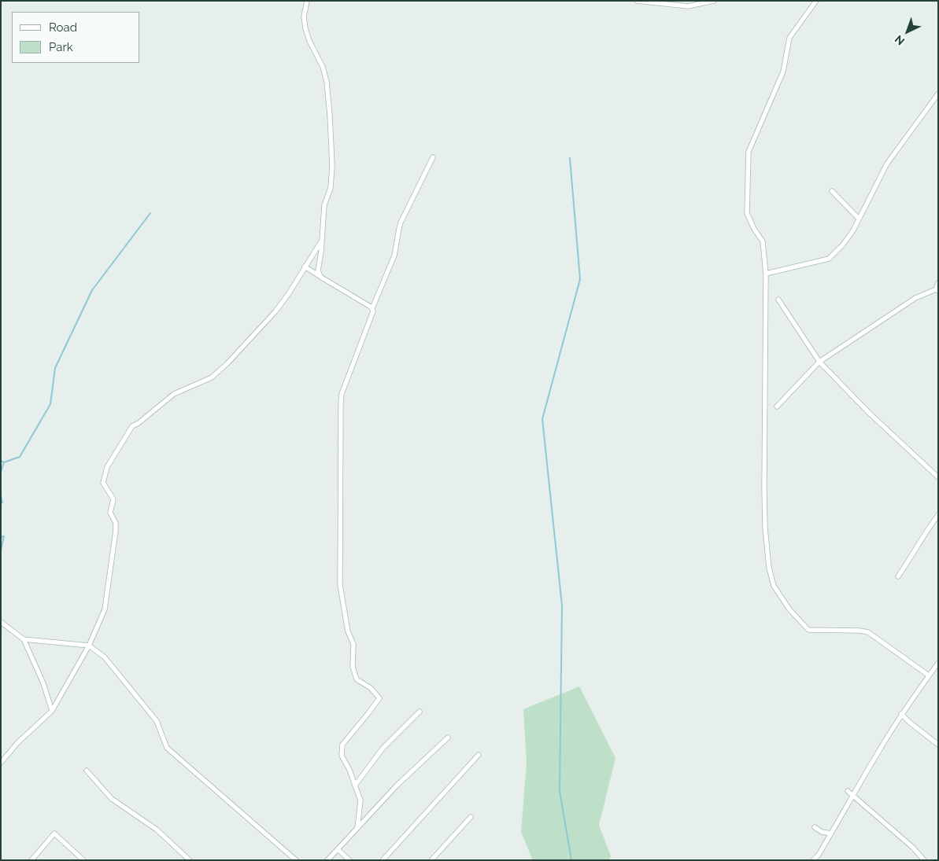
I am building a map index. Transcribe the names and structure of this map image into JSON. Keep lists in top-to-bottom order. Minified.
{"legend":["Road","Park"],"north":"bottom left"}
